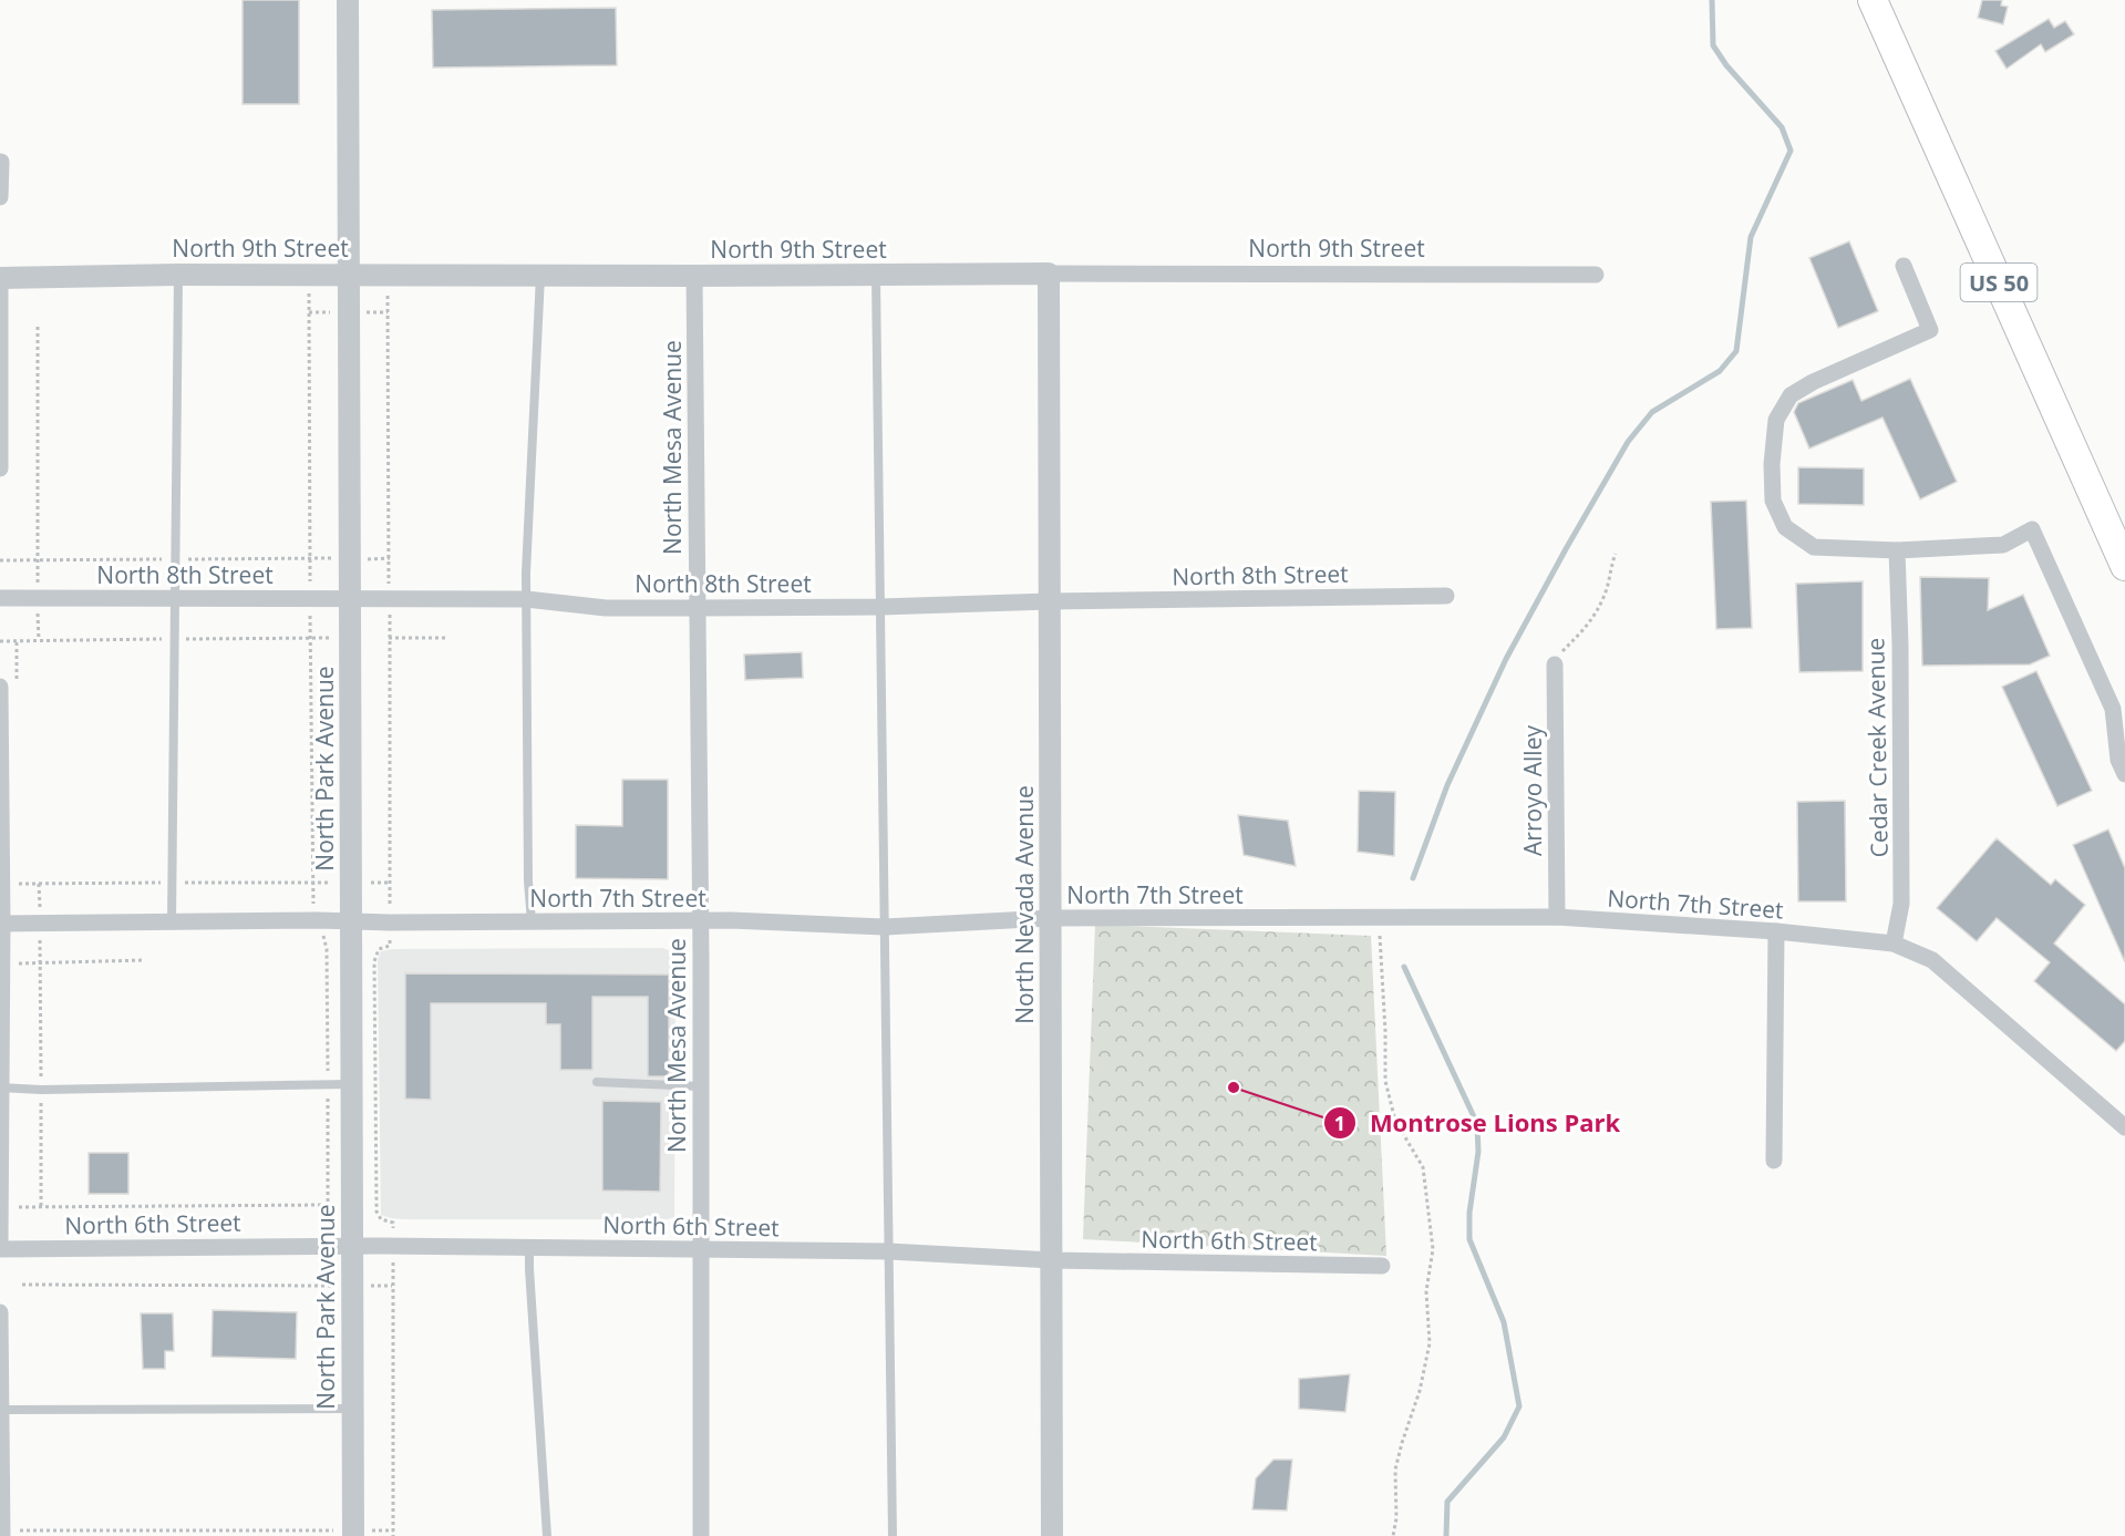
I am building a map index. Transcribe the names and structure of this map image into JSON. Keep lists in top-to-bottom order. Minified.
{"streets":{"highway":["US 50"],"street":["North 9th Street","North Mesa Avenue","North 8th Street","Cedar Creek Avenue","North Park Avenue","Arroyo Alley","North 7th Street","North Nevada Avenue","North 6th Street"]},"crossings":[["North 9th Street","North Mesa Avenue"],["North 9th Street","North Park Avenue"],["North 9th Street","North Nevada Avenue"],["North Mesa Avenue","North 8th Street"],["North Mesa Avenue","North 7th Street"],["North Mesa Avenue","North 6th Street"],["North 8th Street","North Park Avenue"],["North 8th Street","North Nevada Avenue"],["Cedar Creek Avenue","North 7th Street"],["North Park Avenue","North 7th Street"],["North Park Avenue","North 6th Street"],["Arroyo Alley","North 7th Street"],["North 7th Street","North Nevada Avenue"],["North Nevada Avenue","North 6th Street"]],"places":["Montrose Lions Park"]}
